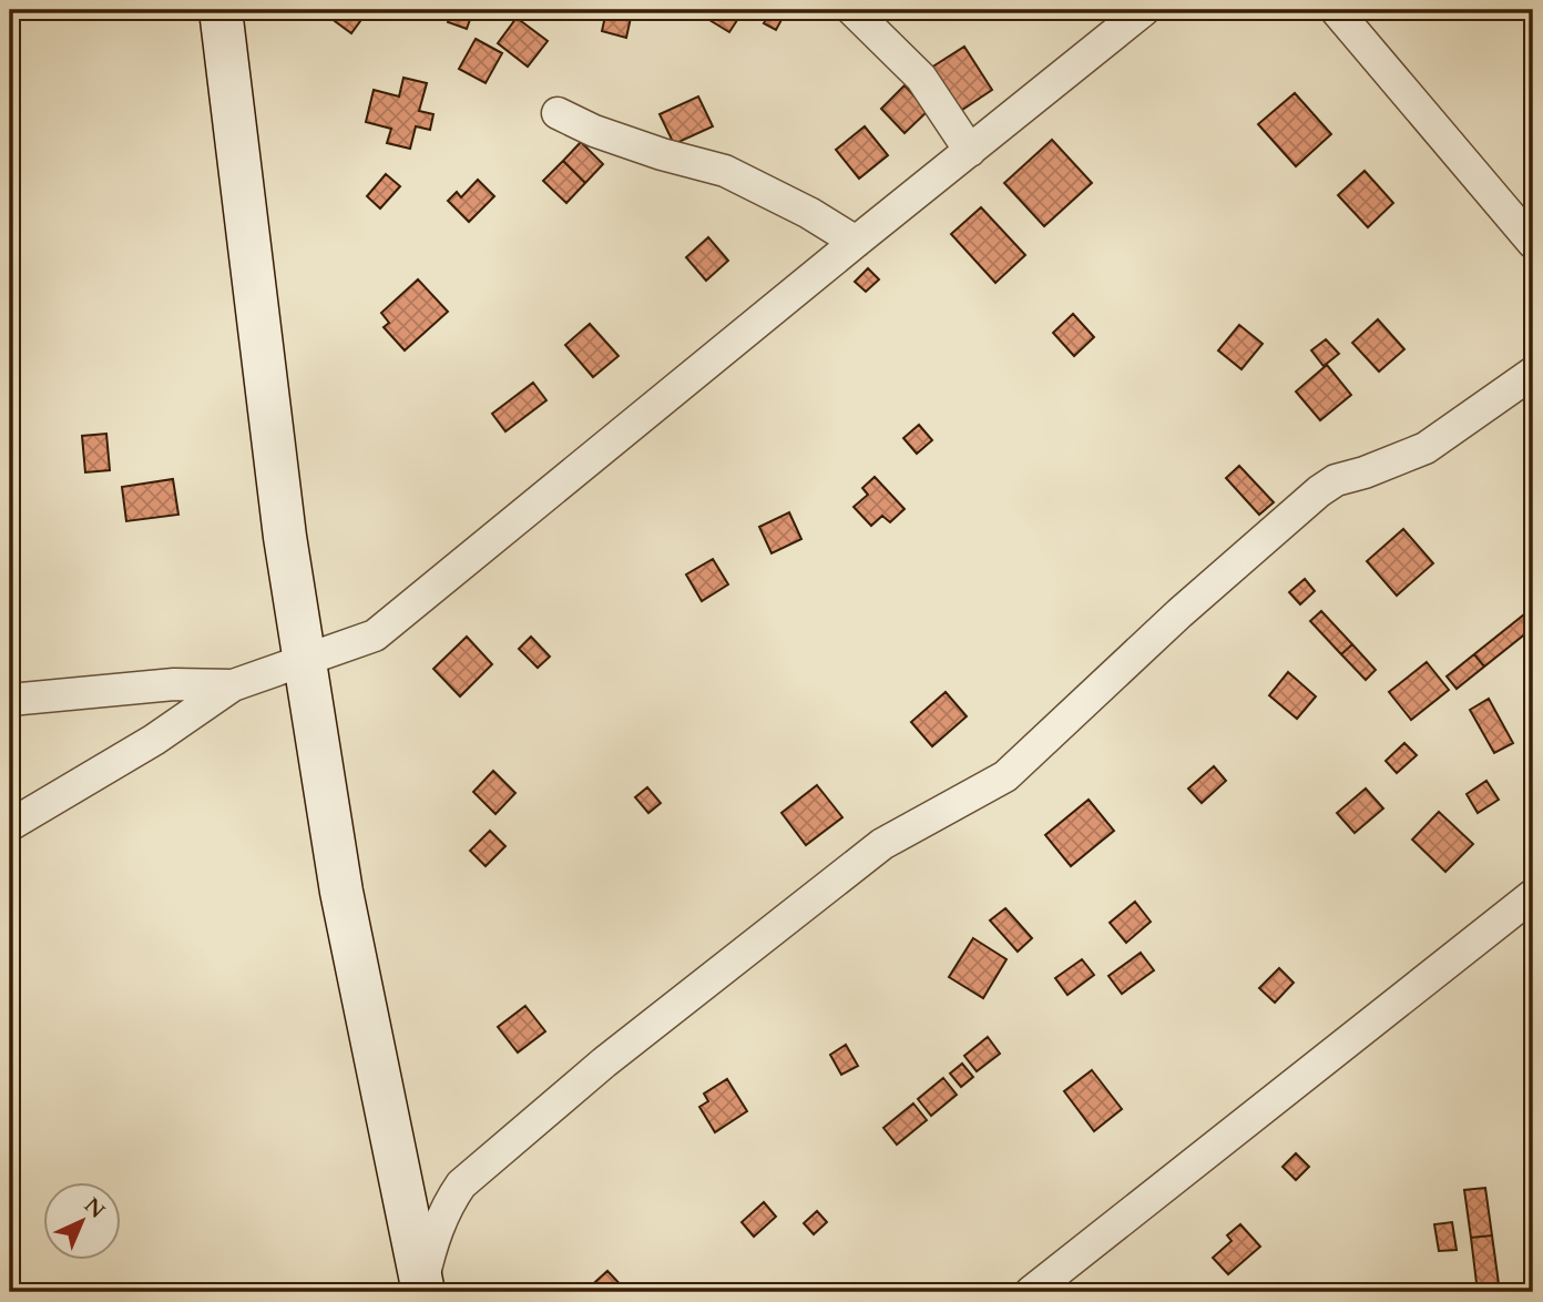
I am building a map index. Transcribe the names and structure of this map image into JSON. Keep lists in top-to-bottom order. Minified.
{"north":"top right"}
